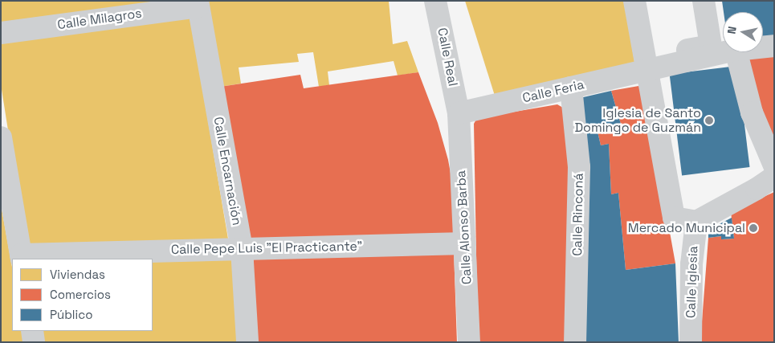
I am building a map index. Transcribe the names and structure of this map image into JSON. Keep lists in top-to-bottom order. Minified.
{"streets":{"street":["Calle Milagros","Calle Real","Calle Feria","Calle Encarnación","Calle Rinconá","Calle Alonso Barba","Calle Pepe Luis \"El Practicante\"","Calle Iglesia"]},"crossings":[["Calle Milagros","Calle Encarnación"],["Calle Real","Calle Feria"],["Calle Real","Calle Alonso Barba"],["Calle Feria","Calle Rinconá"],["Calle Feria","Calle Alonso Barba"],["Calle Encarnación","Calle Pepe Luis \"El Practicante\""],["Calle Alonso Barba","Calle Pepe Luis \"El Practicante\""]],"places":["Iglesia de Santo Domingo de Guzmán","Mercado Municipal"],"legend":["Viviendas","Comercios","Público"],"north":"left"}
